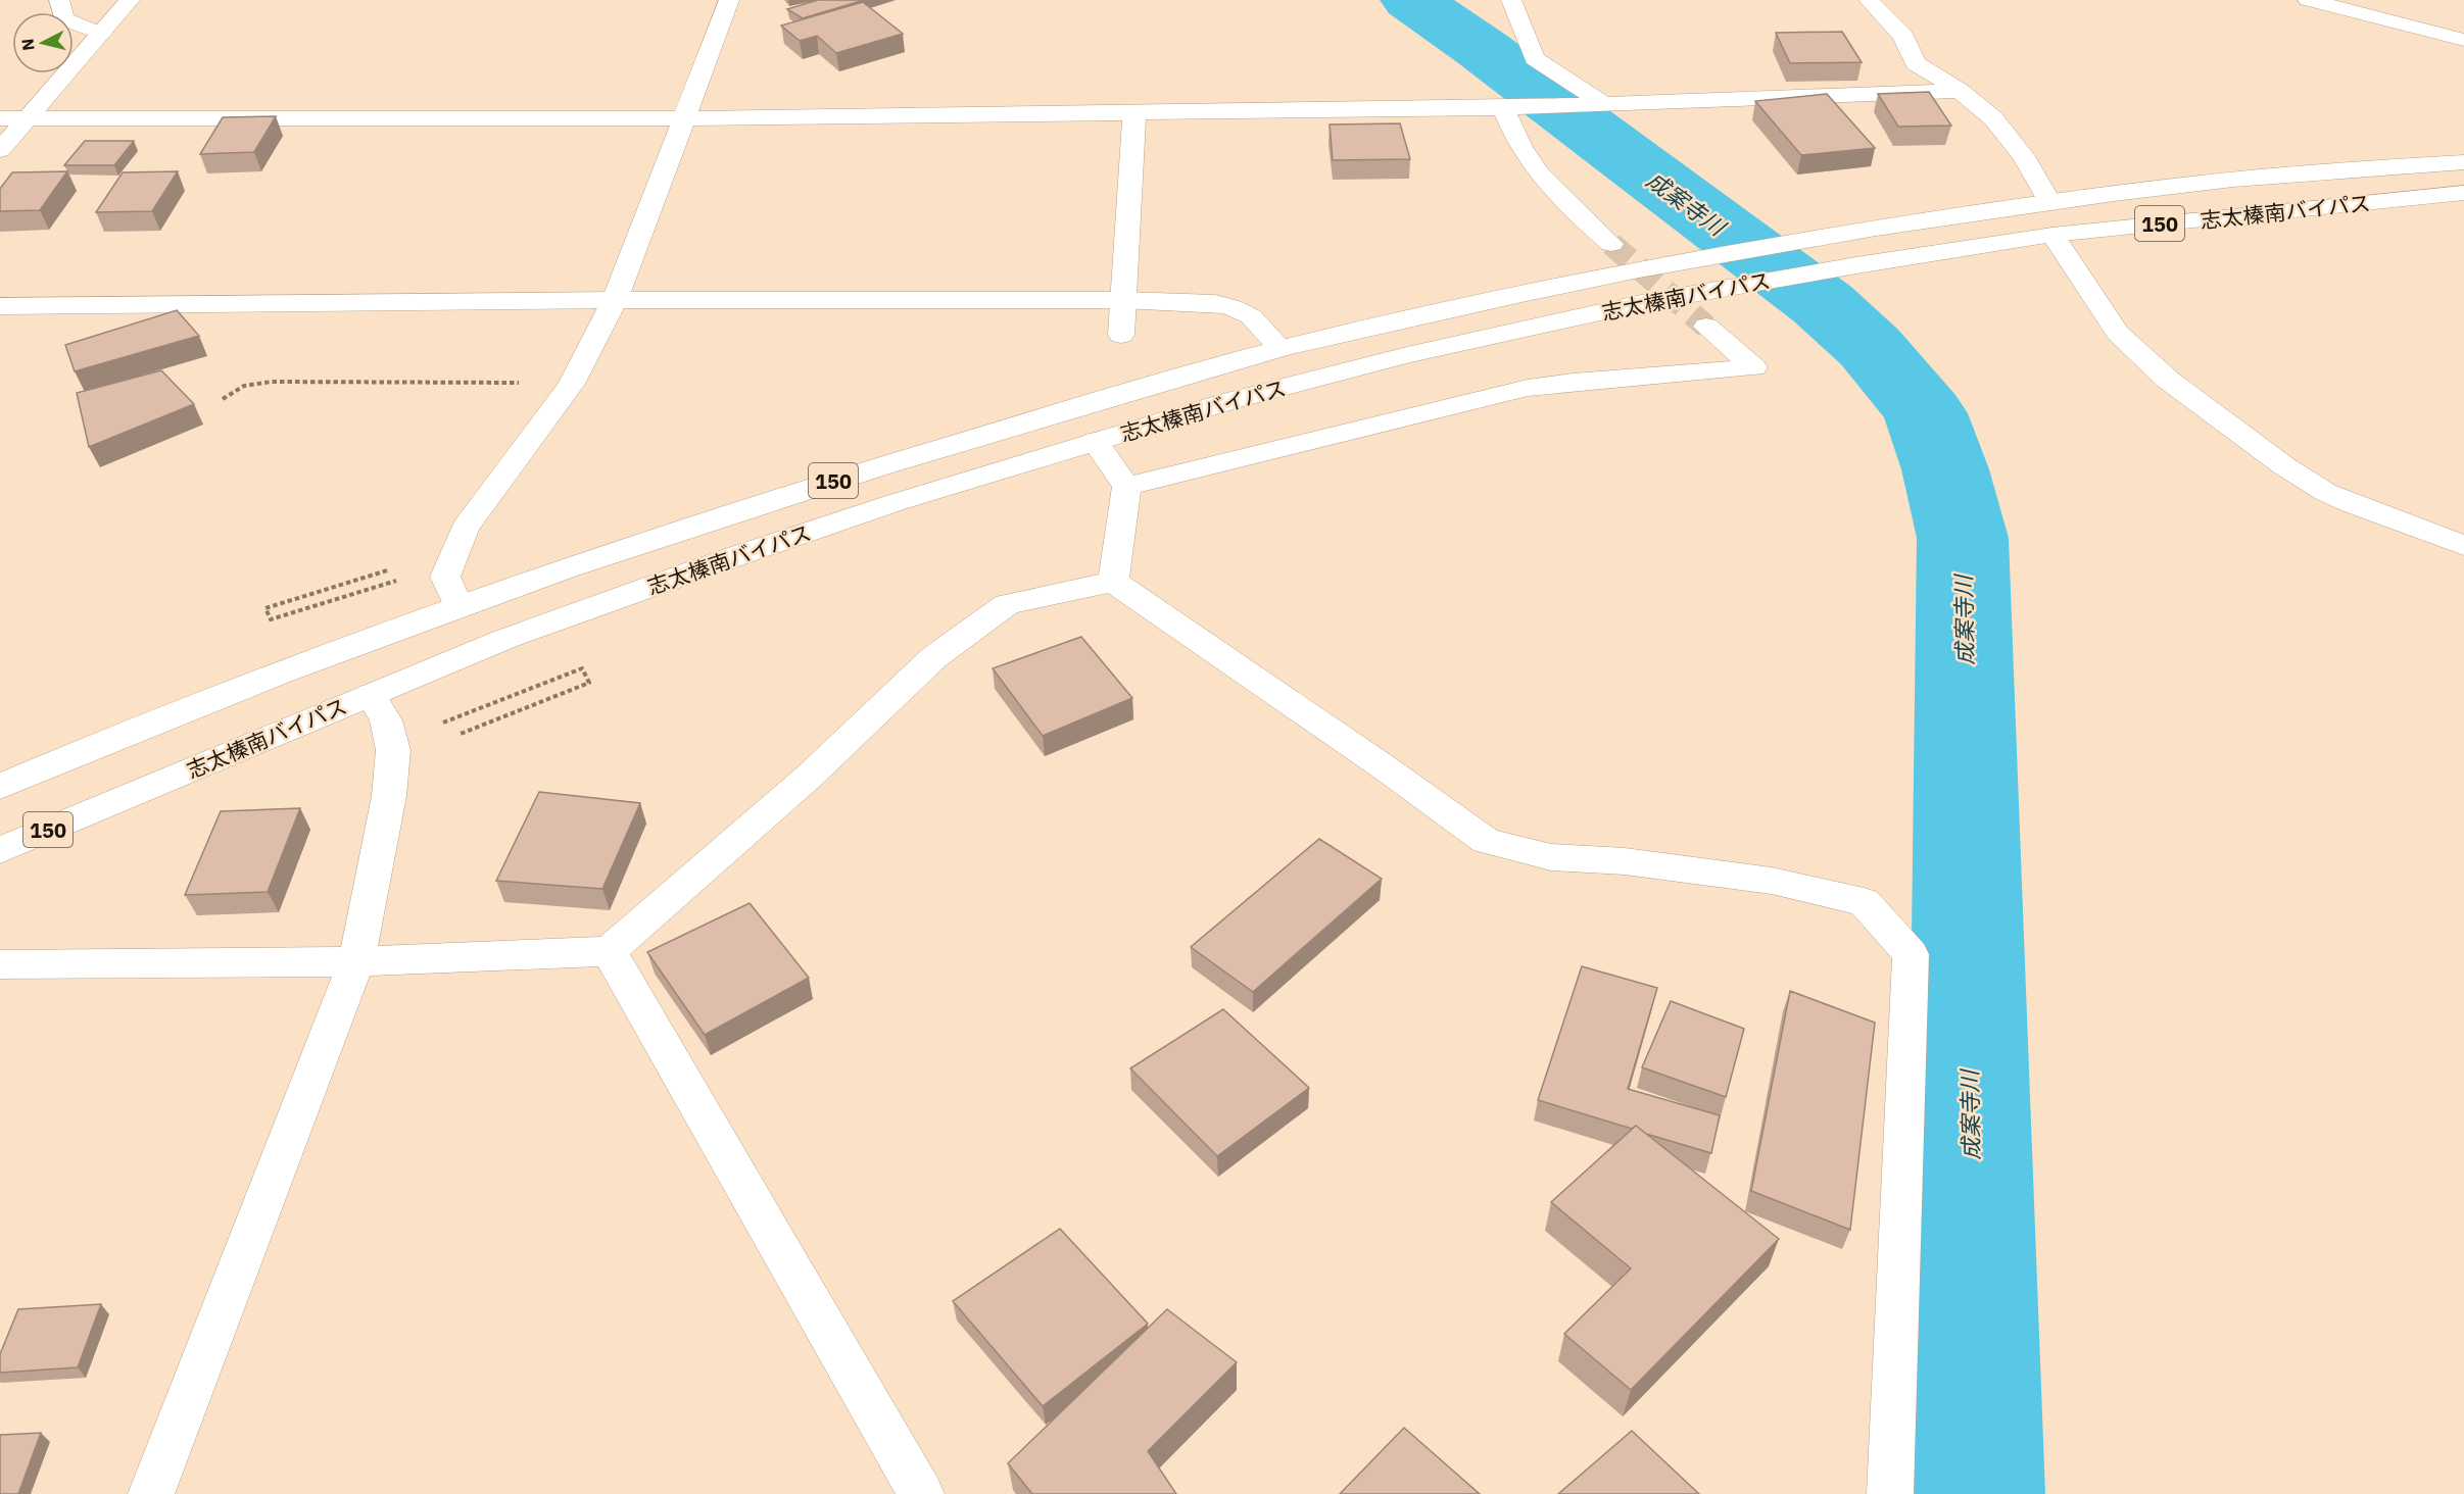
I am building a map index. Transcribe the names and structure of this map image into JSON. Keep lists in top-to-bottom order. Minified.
{"streets":{"main road":["志太榛南バイパス","150"]},"water":["成案寺川"],"north":"left"}
